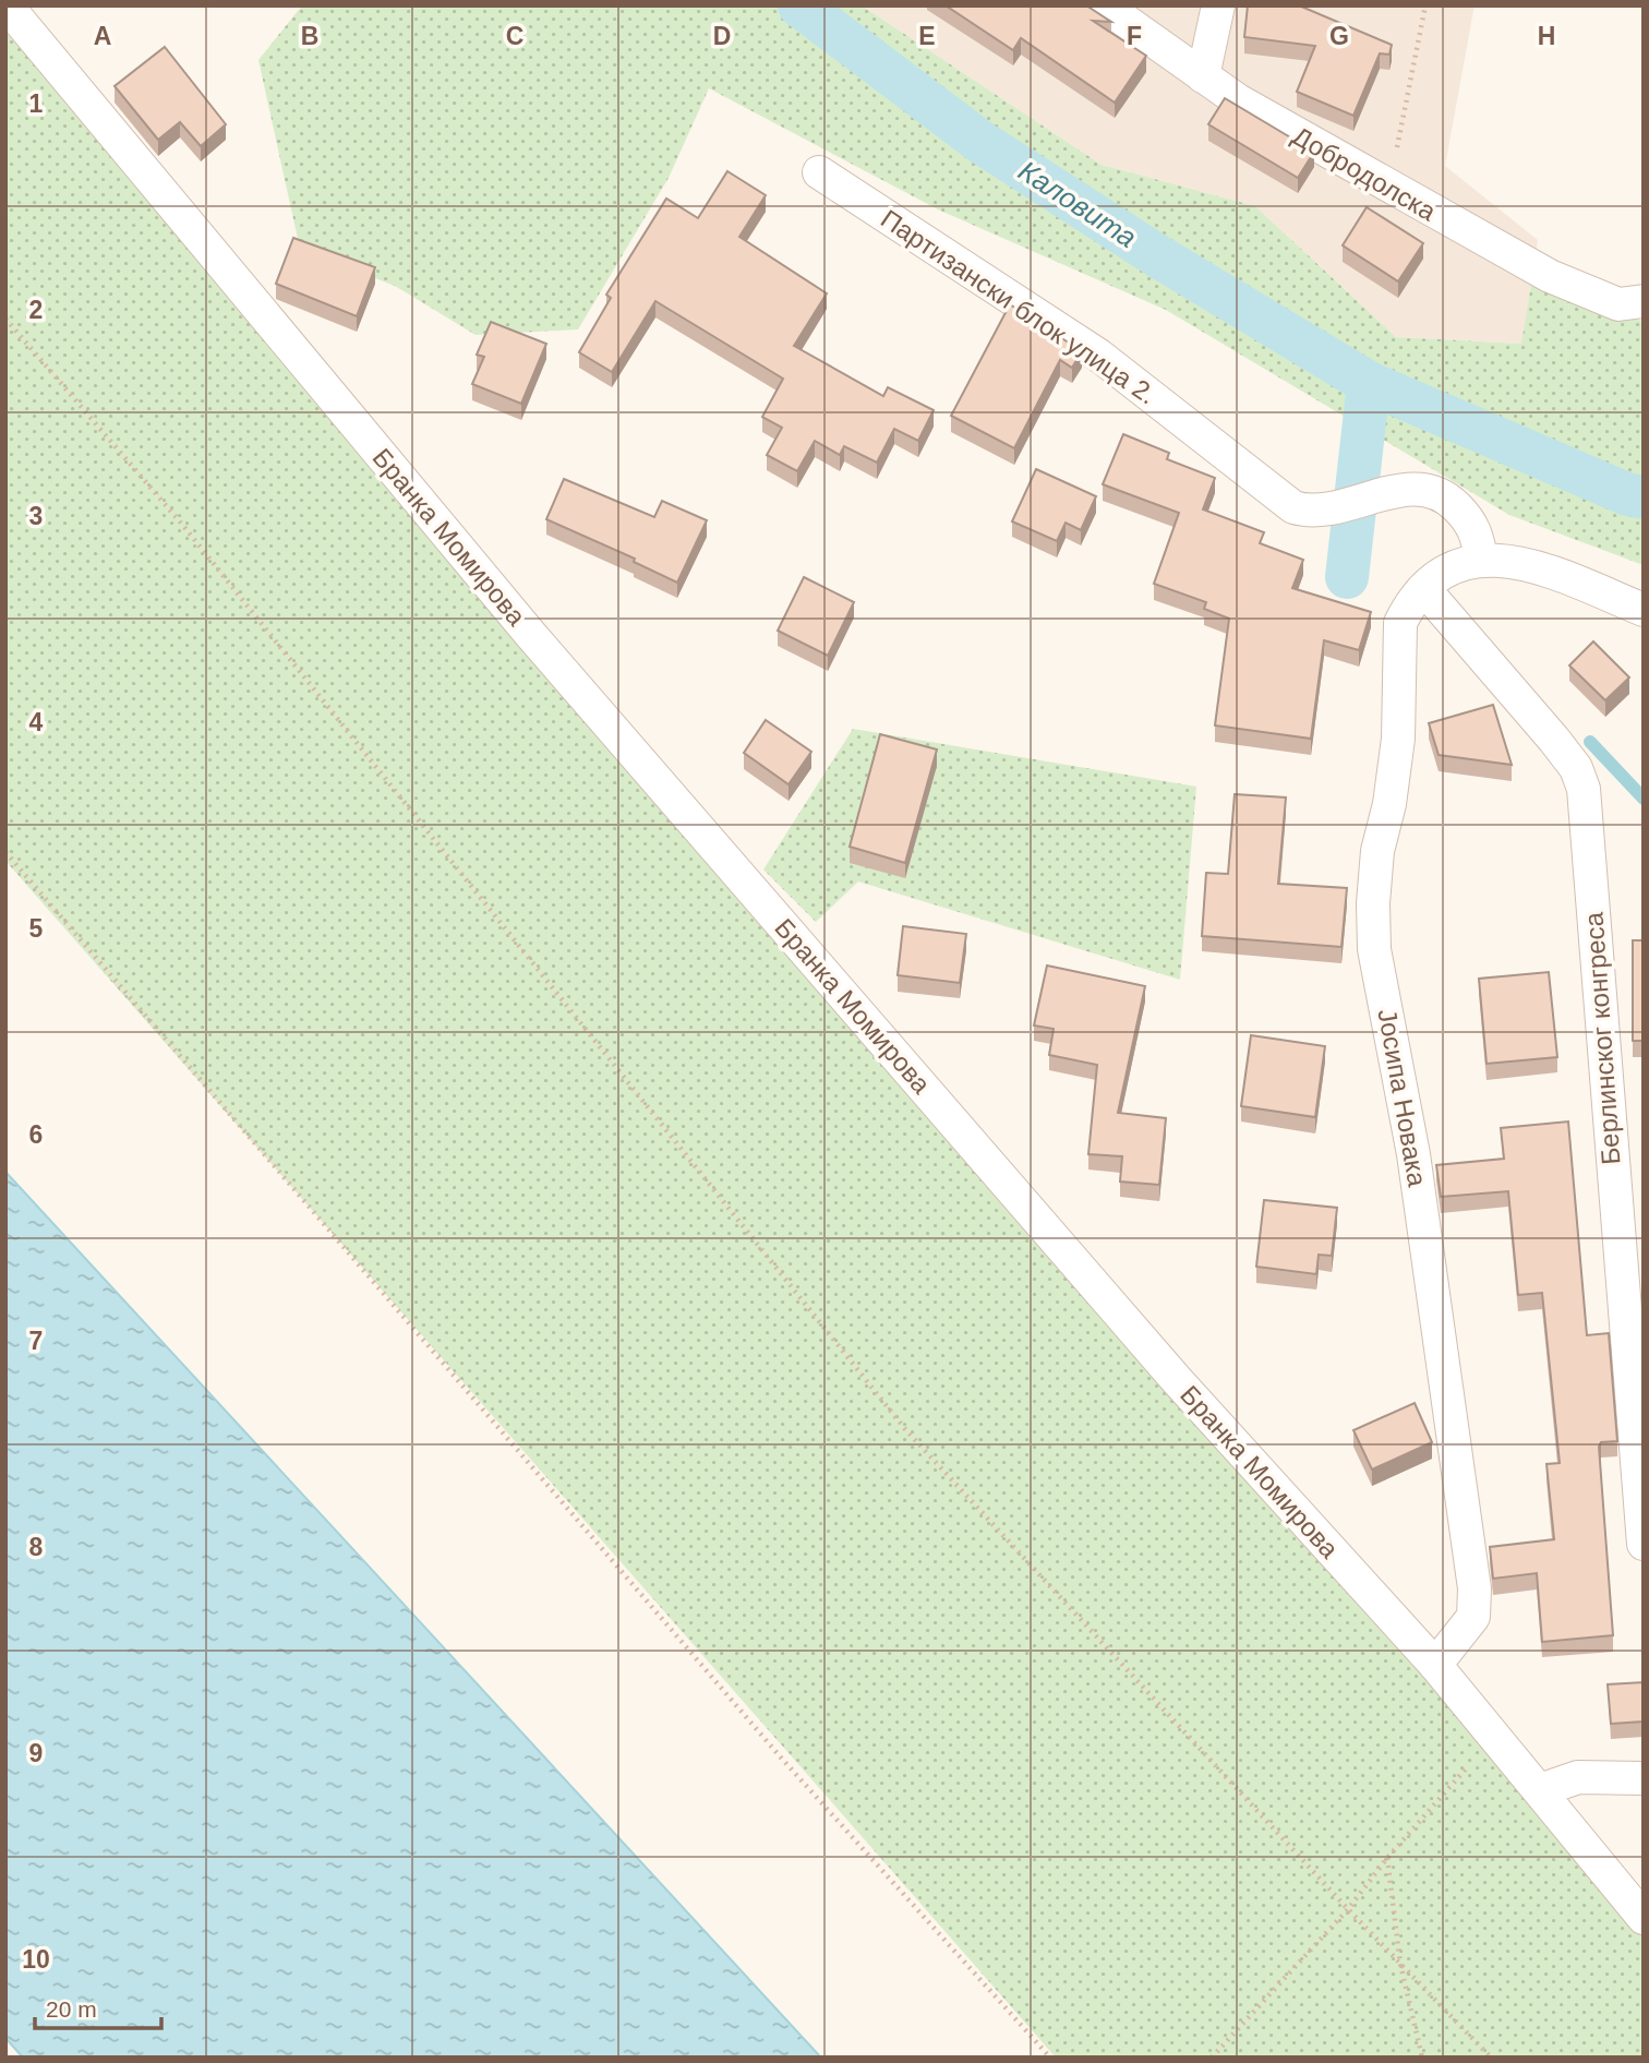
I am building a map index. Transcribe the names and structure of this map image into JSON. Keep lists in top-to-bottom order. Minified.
{"streets":{"street":["Добродолска","Партизански блок улица 2.","Бранка Момирова","Берлинског конгреса","Јосипа Новака"]},"crossings":[["Партизански блок улица 2.","Јосипа Новака"],["Бранка Момирова","Јосипа Новака"],["Берлинског конгреса","Јосипа Новака"]],"water":["Каловита"],"scale_bar":"20 m","grid":{"columns":["A","B","C","D","E","F","G","H"],"rows":["1","2","3","4","5","6","7","8","9","10"]}}
